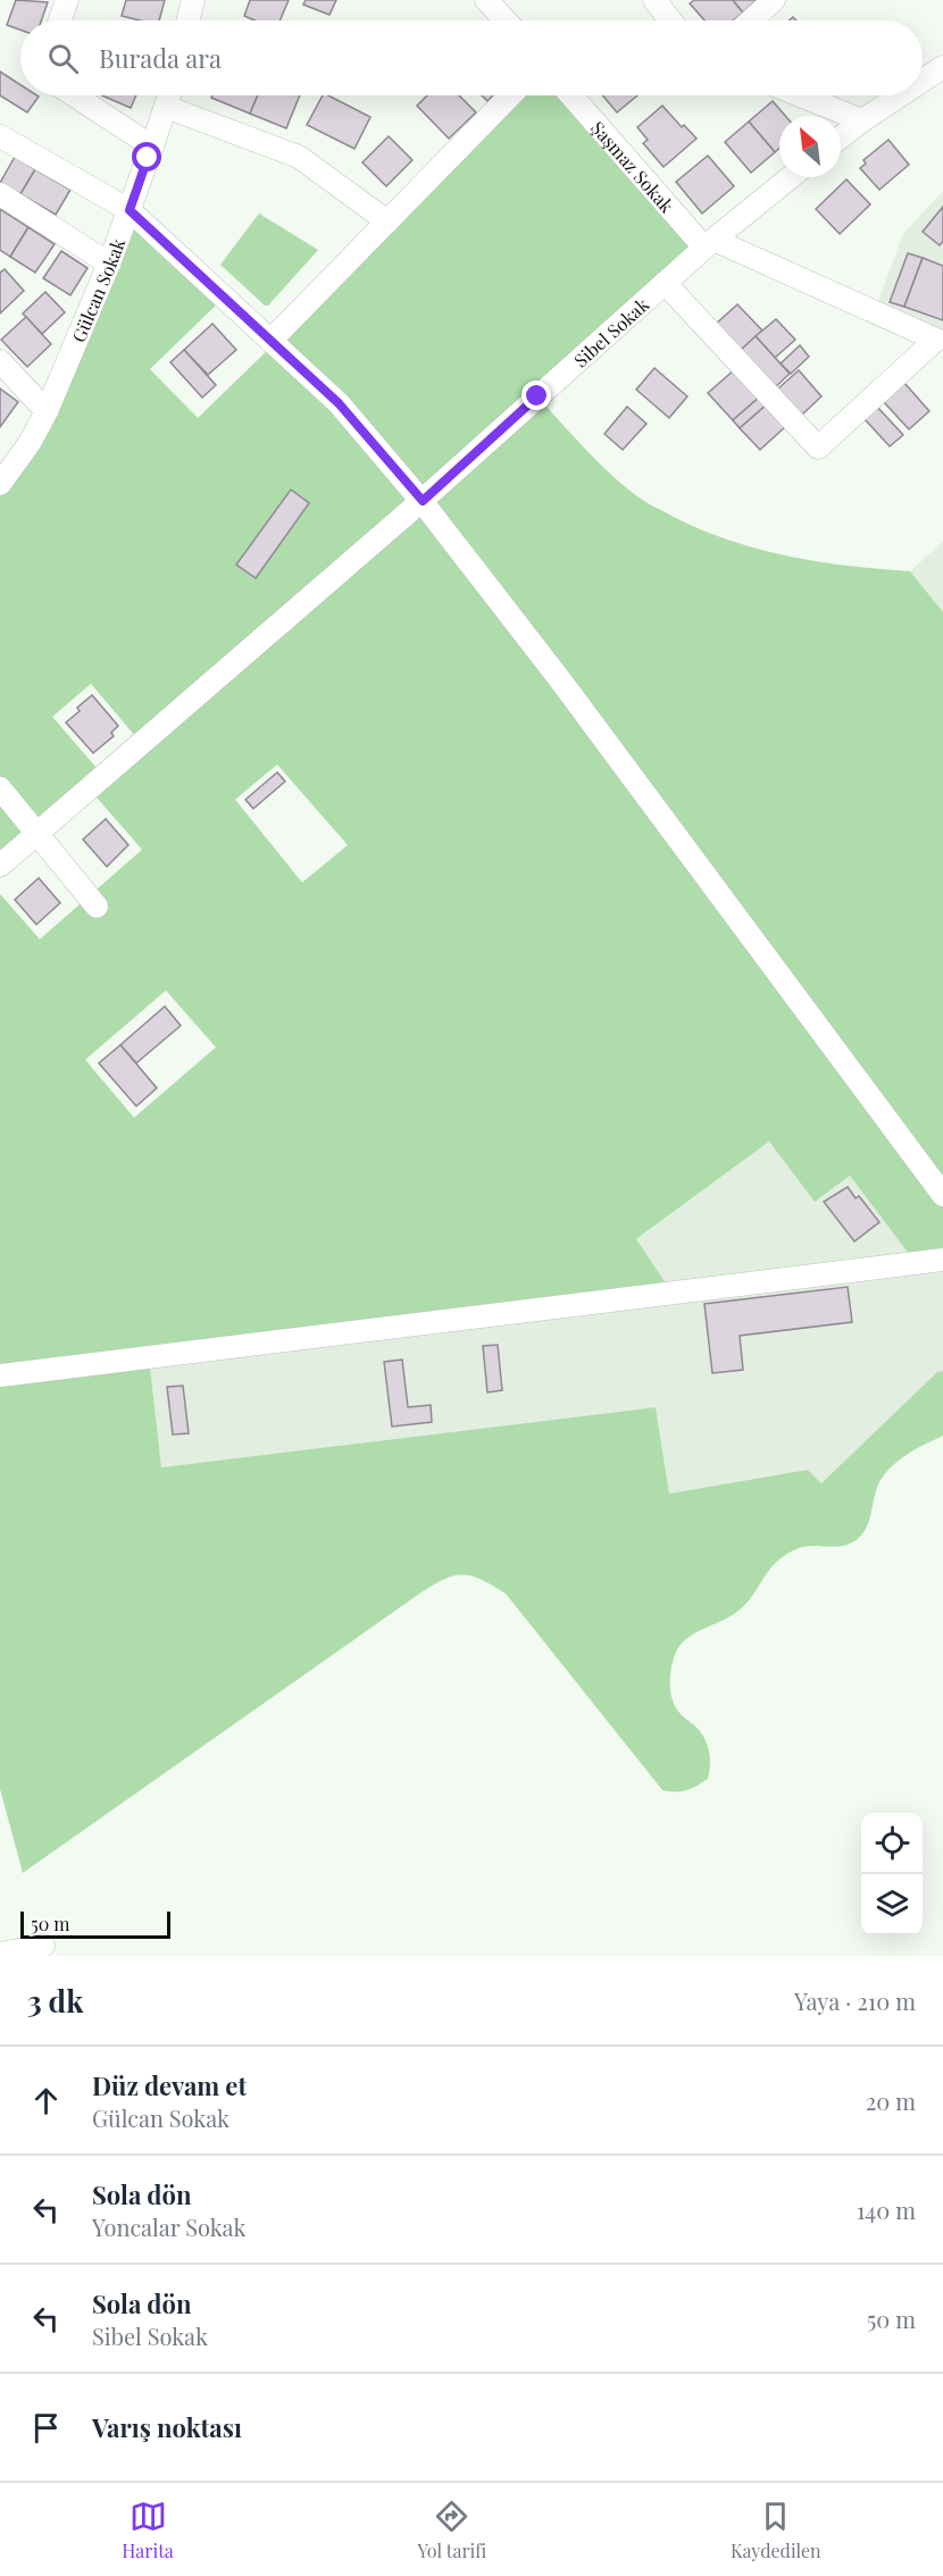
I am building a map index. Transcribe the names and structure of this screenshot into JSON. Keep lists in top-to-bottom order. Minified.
{"streets":{"street":["Şaşmaz Sokak","Gülcan Sokak","Sibel Sokak"]},"crossings":[["Şaşmaz Sokak","Sibel Sokak"]],"scale_bar":"50 m","north":"top left","page":{"search":"Burada ara","scale":"50 m","heading":["3 dk","Yaya · 210 m"],"list":[["Düz devam et","Gülcan Sokak","20 m"],["Sola dön","Yoncalar Sokak","140 m"],["Sola dön","Sibel Sokak","50 m"],"Varış noktası"],"nav":["Harita","Yol tarifi","Kaydedilen"]}}
